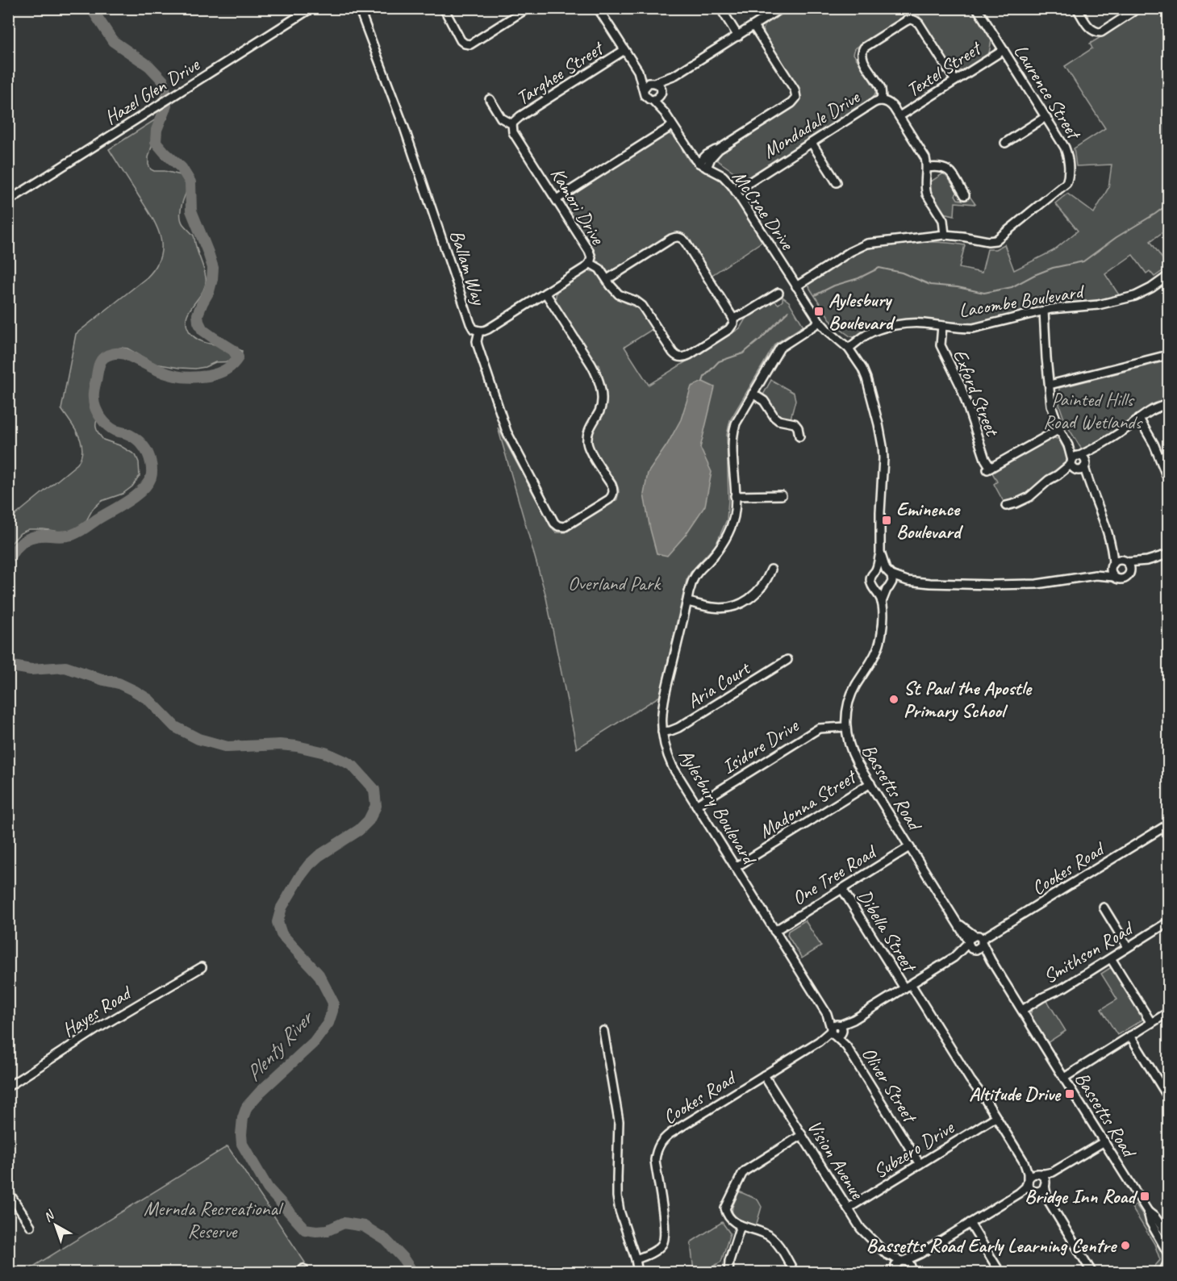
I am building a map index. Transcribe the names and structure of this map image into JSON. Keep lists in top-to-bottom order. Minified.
{"streets":{"street":["Textel Street","Targhee Street","Hazel Glen Drive","Laurence Street","Mondadale Drive","Kamori Drive","McCrae Drive","Ballam Way","Lacombe Boulevard","Exford Street","Aria Court","Isidore Drive","Bassetts Road","Madonna Street","Aylesbury Boulevard","Cookes Road","One Tree Road","Dibella Street","Smithson Road","Hayes Road","Oliver Street","Subzero Drive","Vision Avenue"]},"crossings":[["Textel Street","Laurence Street"],["Textel Street","Mondadale Drive"],["Targhee Street","Kamori Drive"],["Laurence Street","Mondadale Drive"],["Laurence Street","McCrae Drive"],["Laurence Street","Bassetts Road"],["Mondadale Drive","McCrae Drive"],["McCrae Drive","Bassetts Road"],["Lacombe Boulevard","Exford Street"],["Lacombe Boulevard","Bassetts Road"],["Aria Court","Aylesbury Boulevard"],["Isidore Drive","Bassetts Road"],["Isidore Drive","Aylesbury Boulevard"],["Bassetts Road","Madonna Street"],["Bassetts Road","Aylesbury Boulevard"],["Bassetts Road","Cookes Road"],["Bassetts Road","One Tree Road"],["Bassetts Road","Smithson Road"],["Madonna Street","Aylesbury Boulevard"],["Aylesbury Boulevard","Cookes Road"],["Aylesbury Boulevard","One Tree Road"],["Aylesbury Boulevard","Oliver Street"],["Cookes Road","Dibella Street"],["Cookes Road","Oliver Street"],["Cookes Road","Vision Avenue"],["One Tree Road","Dibella Street"],["Dibella Street","Subzero Drive"],["Oliver Street","Subzero Drive"],["Subzero Drive","Vision Avenue"]],"water":["Plenty River"],"parks":["Painted Hills Road Wetlands","Overland Park","Mernda Recreational Reserve"],"places":{"transit":["Aylesbury Boulevard","Eminence Boulevard","Altitude Drive","Bridge Inn Road"],"other":["St Paul the Apostle Primary School","Bassetts Road Early Learning Centre"]},"north":"top left"}
